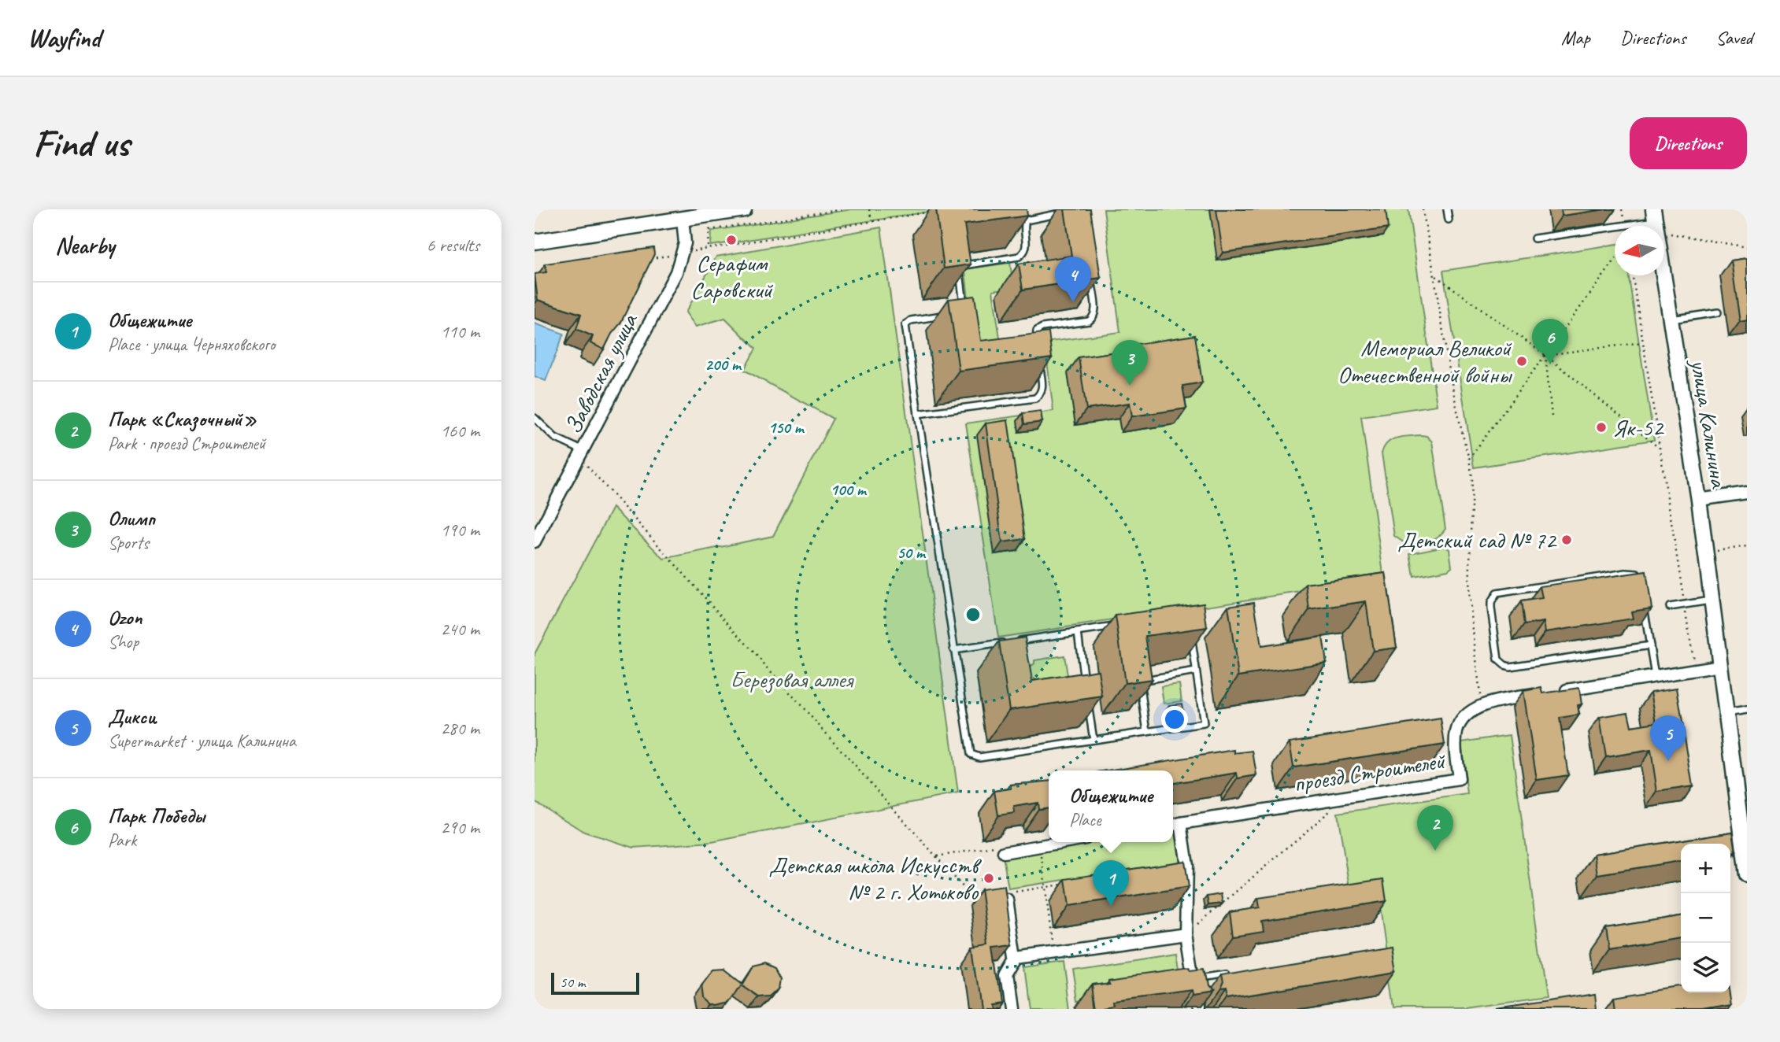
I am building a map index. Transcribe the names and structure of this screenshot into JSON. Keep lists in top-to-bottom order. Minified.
{"streets":{"street":["Заводская улица","улица Калинина","проезд Строителей"]},"crossings":[["улица Калинина","проезд Строителей"]],"parks":["Березовая аллея"],"places":["Серафим Саровский","Мемориал Великой Отечественной войны","Як-52","Детский сад № 72","Детская школа Искусств № 2 г. Хотьково"],"scale_bar":"50 m","north":"left","page":{"header":"Wayfind","nav":["Map","Directions","Saved"],"buttons":"Directions","title":"Find us","heading":["Nearby","6 results"],"pins":["4","6","3","5","2","1"],"list":[{"mark":"1","name":"Общежитие","note":"Place · улица Черняховского","value":"110 m"},{"mark":"2","name":"Парк «Сказочный»","note":"Park · проезд Строителей","value":"160 m"},{"mark":"3","name":"Олимп","note":"Sports","value":"190 m"},{"mark":"4","name":"Ozon","note":"Shop","value":"240 m"},{"mark":"5","name":"Дикси","note":"Supermarket · улица Калинина","value":"280 m"},{"mark":"6","name":"Парк Победы","note":"Park","value":"290 m"}],"popup":["Общежитие","Place"],"map_buttons":["+","−"],"scale":"50 m"},"rings":["200 m","150 m","100 m","50 m"]}
